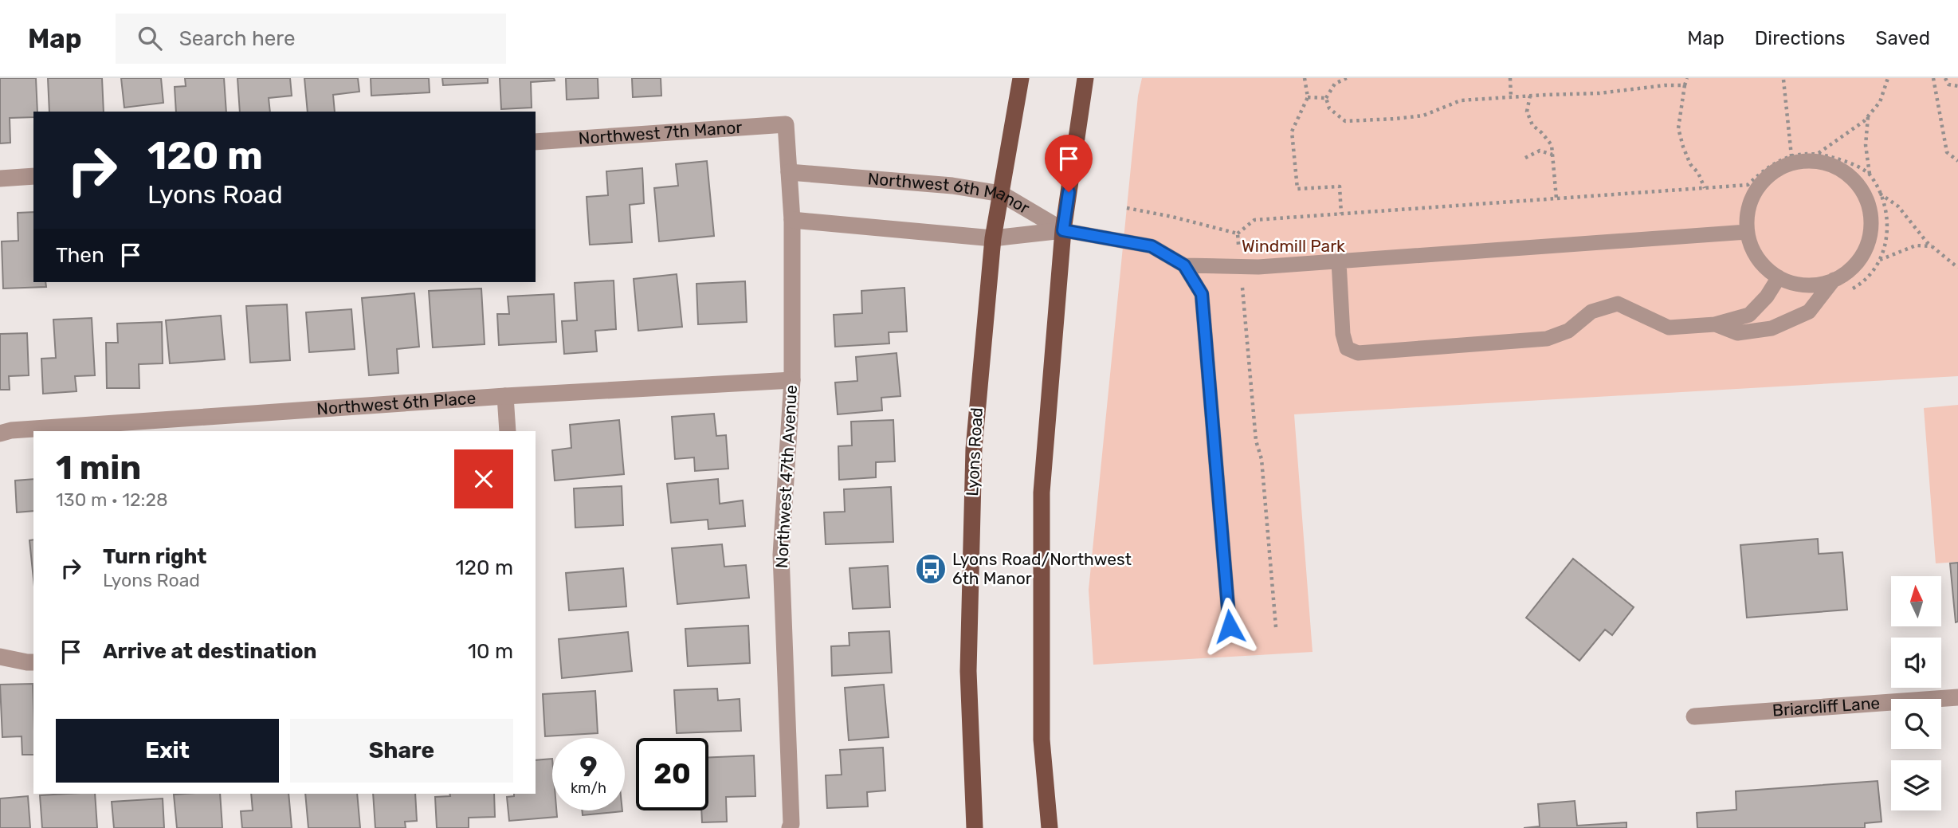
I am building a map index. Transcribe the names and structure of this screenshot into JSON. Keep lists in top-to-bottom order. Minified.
{"streets":{"main road":["Lyons Road"],"street":["Northwest 7th Manor","Northwest 6th Manor","Northwest 6th Place","Northwest 47th Avenue","Briarcliff Lane"]},"crossings":[["Northwest 7th Manor","Northwest 47th Avenue"],["Northwest 6th Manor","Lyons Road"],["Northwest 6th Manor","Northwest 47th Avenue"],["Northwest 6th Place","Northwest 47th Avenue"]],"parks":["Windmill Park"],"places":{"bus stop":["Lyons Road/Northwest 6th Manor"]},"north":"top","page":{"header":"Map","search":"Search here","nav":["Map","Directions","Saved"],"turn":["120 m","Lyons Road"],"then":"Then","heading":["1 min","130 m · 12:28"],"list":[{"name":"Turn right","note":"Lyons Road","value":"120 m"},{"name":"Arrive at destination","value":"10 m"}],"buttons":["Exit","Share"],"speed":"9 km/h","limit":"20"}}
